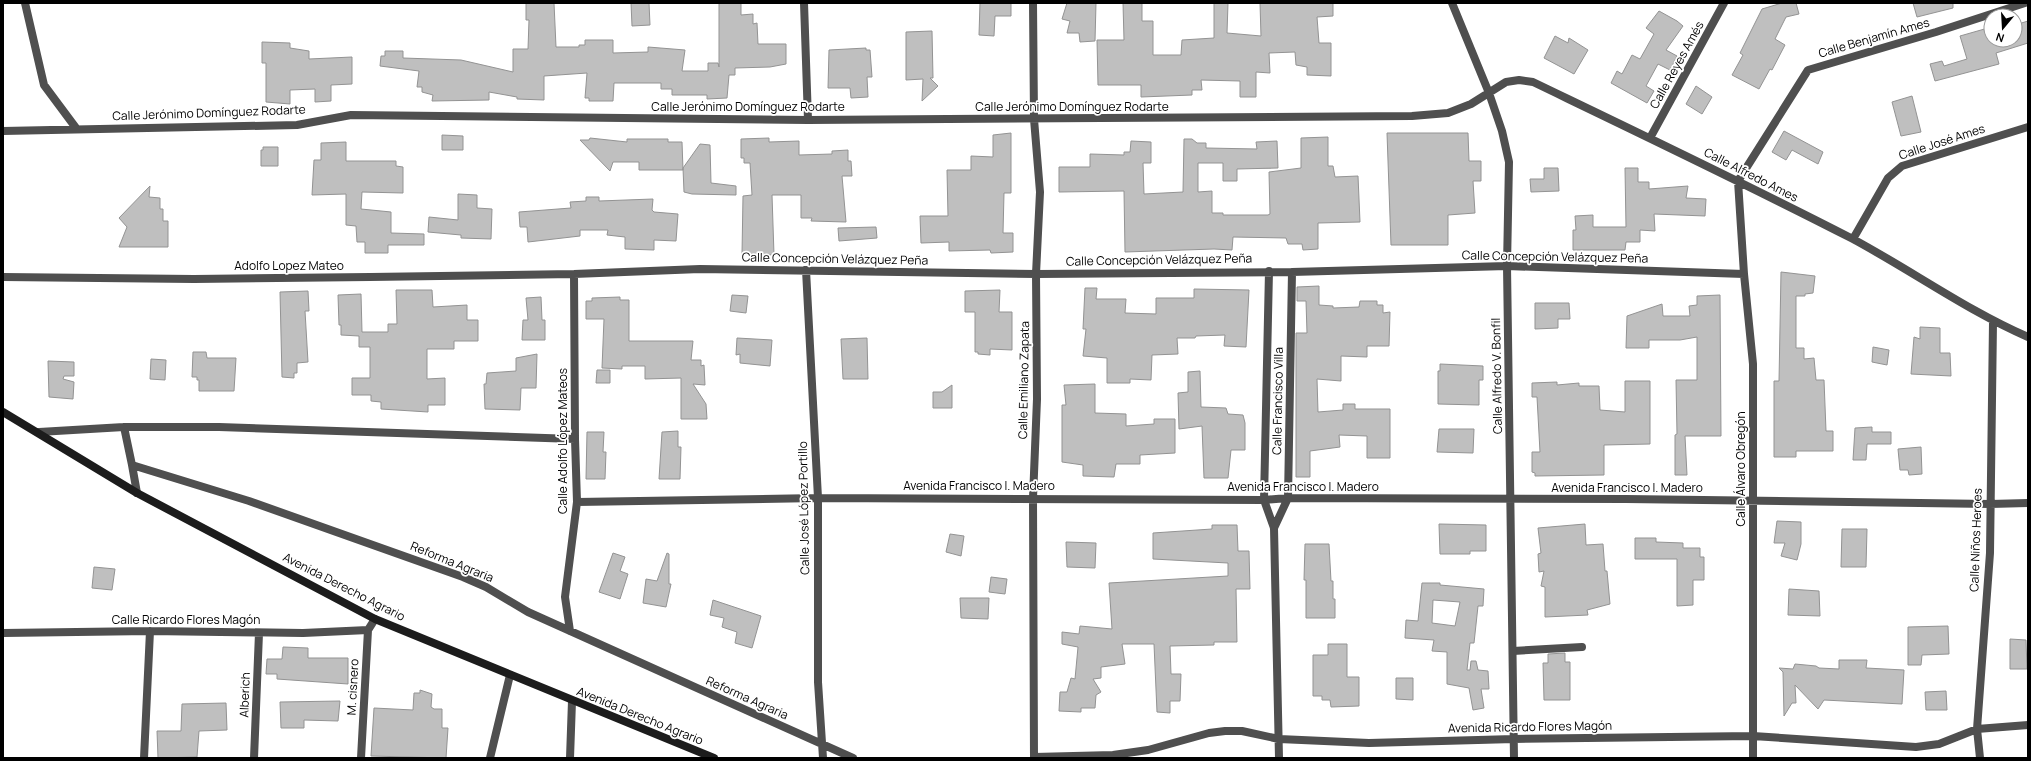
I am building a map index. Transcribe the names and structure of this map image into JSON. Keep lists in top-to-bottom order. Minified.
{"streets":{"street":["Calle Benjamín Ames","Calle Reyes Amés","Calle Jerónimo Domínguez Rodarte","Calle José Ames","Calle Alfredo Ames","Calle Concepción Velázquez Peña","Adolfo Lopez Mateo","Calle Alfredo V. Bonfil","Calle Emiliano Zapata","Calle Francisco Villa","Calle Adolfo López Mateos","Calle Álvaro Obregón","Avenida Francisco I. Madero","Calle José López Portillo","Calle Niños Heroes","Reforma Agraria","Avenida Derecho Agrario","Calle Ricardo Flores Magón","M. cisnero","Alberich","Avenida Ricardo Flores Magón"]},"crossings":[["Calle Benjamín Ames","Calle Alfredo Ames"],["Calle Benjamín Ames","Calle Álvaro Obregón"],["Calle Reyes Amés","Calle Alfredo Ames"],["Calle Jerónimo Domínguez Rodarte","Calle Alfredo Ames"],["Calle Jerónimo Domínguez Rodarte","Calle Alfredo V. Bonfil"],["Calle Jerónimo Domínguez Rodarte","Calle Emiliano Zapata"],["Calle José Ames","Calle Alfredo Ames"],["Calle Alfredo Ames","Calle Alfredo V. Bonfil"],["Calle Alfredo Ames","Calle Álvaro Obregón"],["Calle Alfredo Ames","Calle Niños Heroes"],["Calle Concepción Velázquez Peña","Adolfo Lopez Mateo"],["Calle Concepción Velázquez Peña","Calle Alfredo V. Bonfil"],["Calle Concepción Velázquez Peña","Calle Emiliano Zapata"],["Calle Concepción Velázquez Peña","Calle Francisco Villa"],["Calle Concepción Velázquez Peña","Calle Adolfo López Mateos"],["Calle Concepción Velázquez Peña","Calle Álvaro Obregón"],["Calle Concepción Velázquez Peña","Calle José López Portillo"],["Adolfo Lopez Mateo","Calle Adolfo López Mateos"],["Calle Alfredo V. Bonfil","Avenida Francisco I. Madero"],["Calle Alfredo V. Bonfil","Avenida Ricardo Flores Magón"],["Calle Emiliano Zapata","Avenida Francisco I. Madero"],["Calle Emiliano Zapata","Avenida Ricardo Flores Magón"],["Calle Francisco Villa","Avenida Francisco I. Madero"],["Calle Francisco Villa","Avenida Ricardo Flores Magón"],["Calle Adolfo López Mateos","Avenida Francisco I. Madero"],["Calle Adolfo López Mateos","Reforma Agraria"],["Calle Álvaro Obregón","Avenida Francisco I. Madero"],["Calle Álvaro Obregón","Avenida Ricardo Flores Magón"],["Avenida Francisco I. Madero","Calle José López Portillo"],["Avenida Francisco I. Madero","Calle Niños Heroes"],["Calle José López Portillo","Reforma Agraria"],["Calle Niños Heroes","Avenida Ricardo Flores Magón"],["Avenida Derecho Agrario","M. cisnero"],["Calle Ricardo Flores Magón","M. cisnero"],["Calle Ricardo Flores Magón","Alberich"]],"north":"bottom"}
